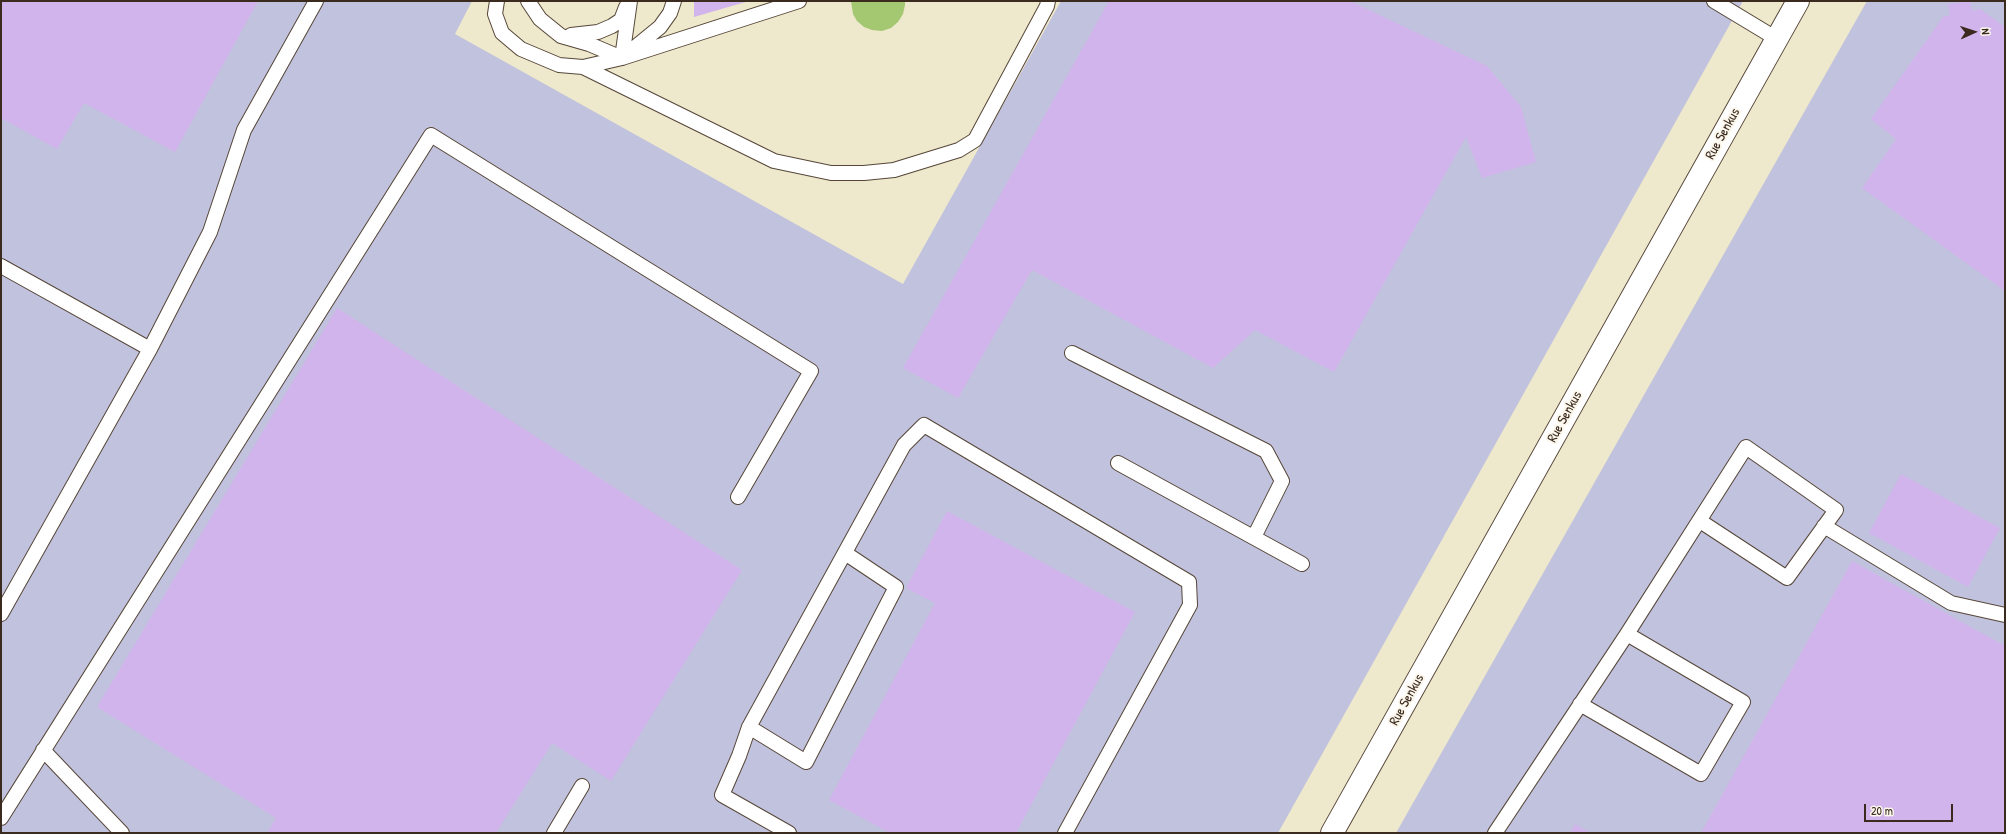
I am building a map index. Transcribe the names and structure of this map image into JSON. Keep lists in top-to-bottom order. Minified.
{"streets":{"street":["Rue Senkus"]},"scale_bar":"20 m","north":"right"}
